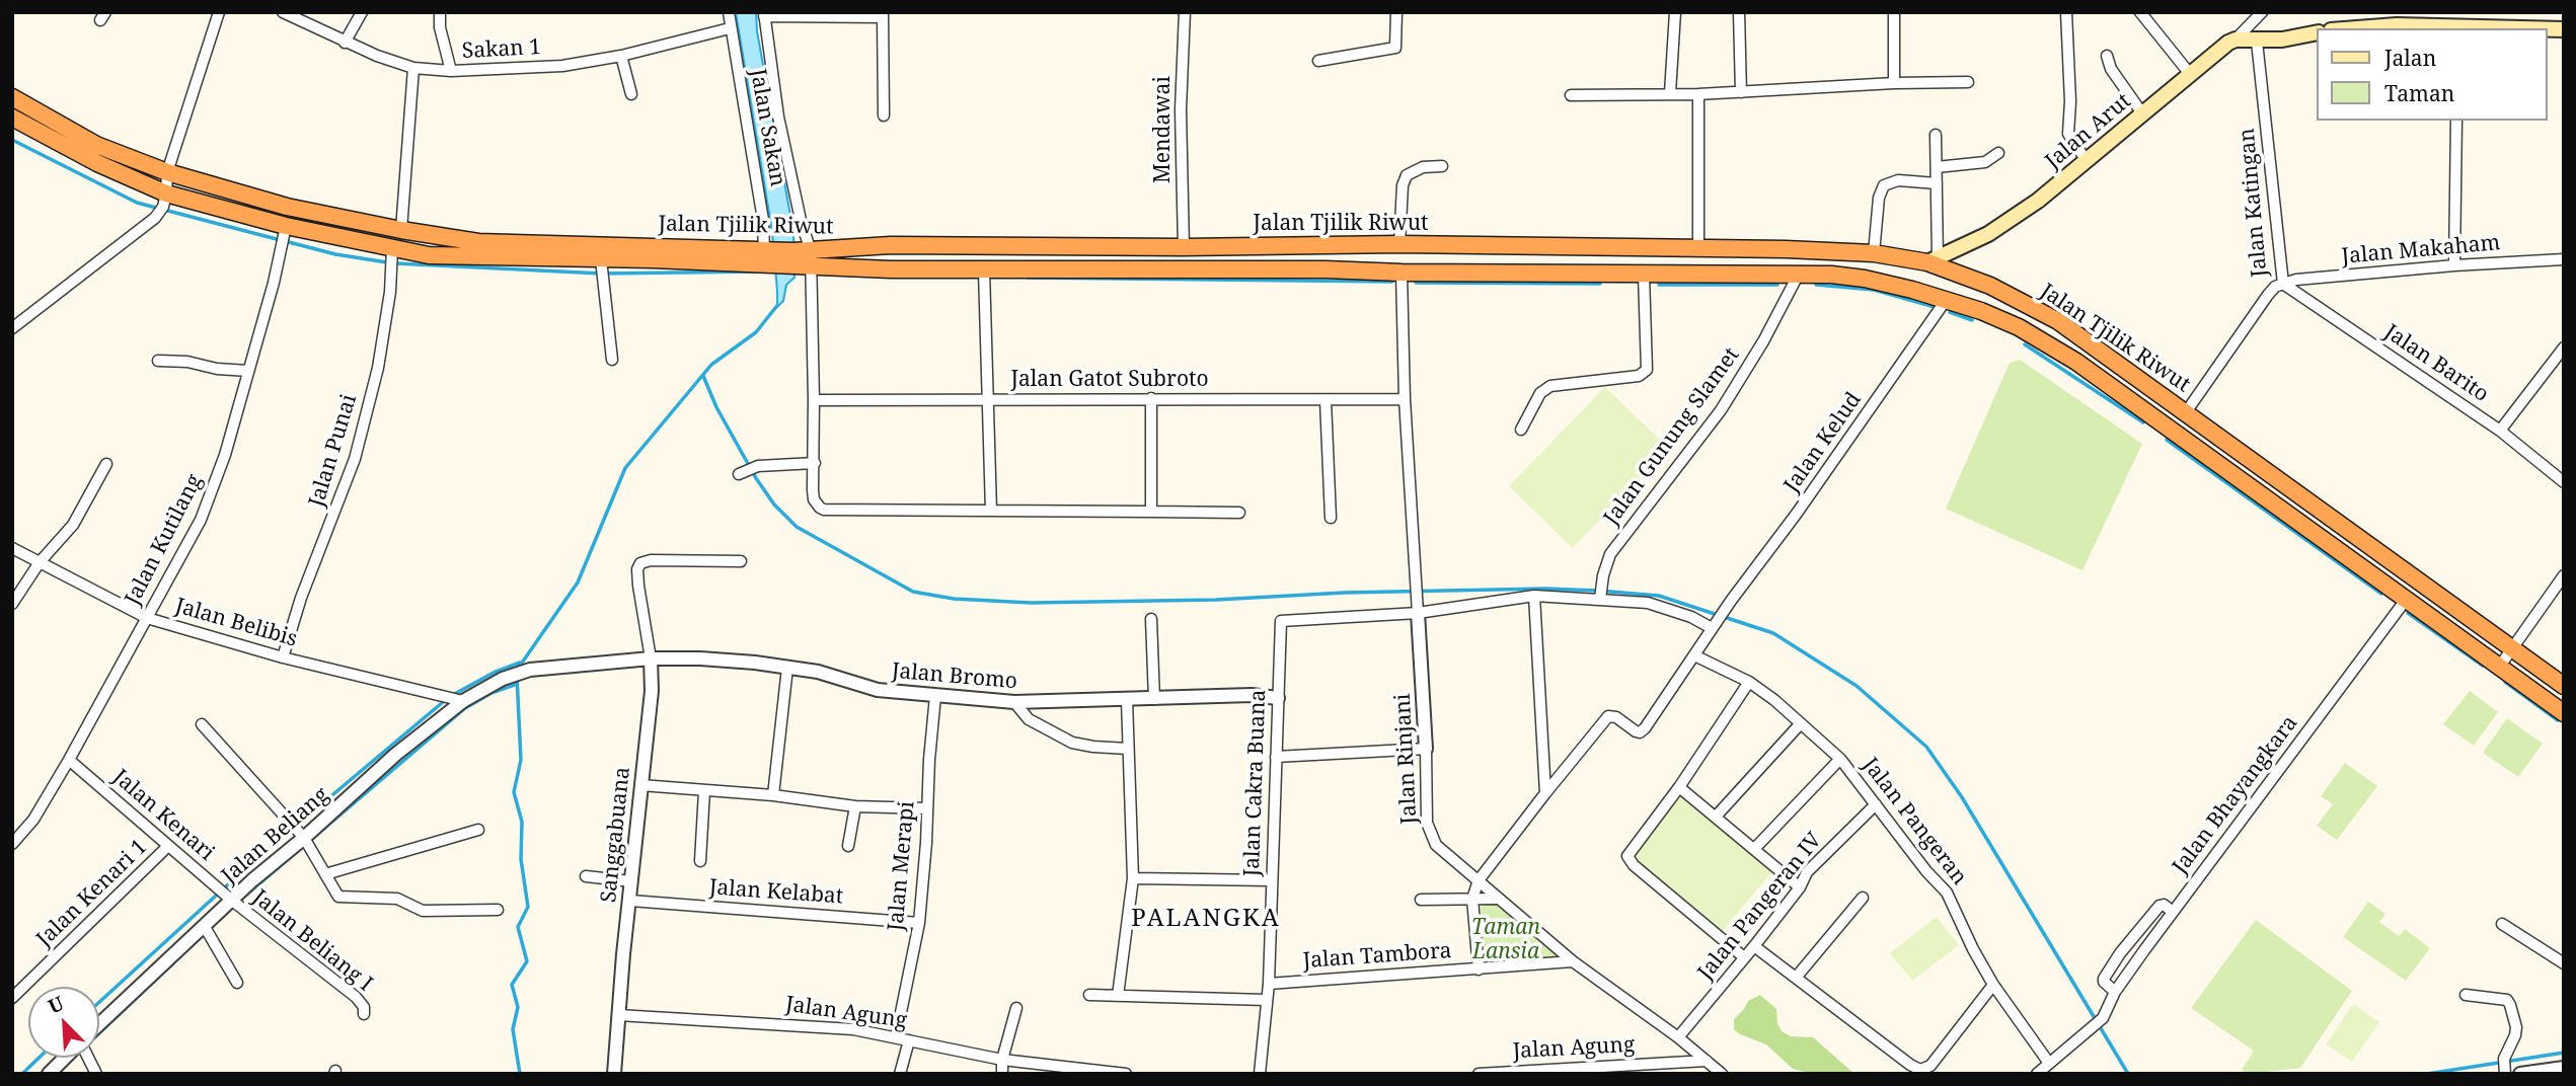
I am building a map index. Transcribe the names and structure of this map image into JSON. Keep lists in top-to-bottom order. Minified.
{"streets":{"highway":["Jalan Tjilik Riwut"],"main road":["Jalan Arut"],"street":["Sakan 1","Jalan Sakan","Mendawai","Jalan Katingan","Jalan Makaham","Jalan Barito","Jalan Gatot Subroto","Jalan Gunung Slamet","Jalan Kelud","Jalan Punai","Jalan Kutilang","Jalan Belibis","Jalan Bromo","Jalan Rinjani","Jalan Cakra Buana","Jalan Bhayangkara","Jalan Kenari","Jalan Pangeran","Sanggabuana","Jalan Beliang","Jalan Merapi","Jalan Kelabat","Jalan Kenari 1","Jalan Pangeran IV","Jalan Beliang I","Jalan Tambora","Jalan Agung"]},"crossings":[["Sakan 1","Jalan Sakan"],["Jalan Sakan","Jalan Tjilik Riwut"],["Mendawai","Jalan Tjilik Riwut"],["Jalan Arut","Jalan Tjilik Riwut"],["Jalan Katingan","Jalan Tjilik Riwut"],["Jalan Katingan","Jalan Makaham"],["Jalan Katingan","Jalan Barito"],["Jalan Tjilik Riwut","Jalan Gunung Slamet"],["Jalan Tjilik Riwut","Jalan Kelud"],["Jalan Tjilik Riwut","Jalan Punai"],["Jalan Tjilik Riwut","Jalan Kutilang"],["Jalan Tjilik Riwut","Jalan Bhayangkara"],["Jalan Makaham","Jalan Barito"],["Jalan Punai","Jalan Belibis"],["Jalan Kutilang","Jalan Belibis"],["Jalan Kutilang","Jalan Kenari"],["Jalan Belibis","Jalan Beliang"],["Jalan Bromo","Jalan Cakra Buana"],["Jalan Bromo","Sanggabuana"],["Jalan Bromo","Jalan Beliang"],["Jalan Bromo","Jalan Merapi"],["Jalan Rinjani","Jalan Cakra Buana"],["Jalan Rinjani","Jalan Pangeran IV"],["Jalan Rinjani","Jalan Tambora"],["Jalan Rinjani","Jalan Agung"],["Jalan Cakra Buana","Jalan Tambora"],["Jalan Bhayangkara","Jalan Pangeran"],["Jalan Kenari","Jalan Beliang"],["Jalan Kenari","Jalan Kenari 1"],["Jalan Kenari","Jalan Beliang I"],["Jalan Pangeran","Jalan Pangeran IV"],["Sanggabuana","Jalan Kelabat"],["Sanggabuana","Jalan Agung"],["Jalan Beliang","Jalan Beliang I"],["Jalan Merapi","Jalan Kelabat"],["Jalan Merapi","Jalan Agung"]],"districts":["PALANGKA"],"parks":["Taman Lansia"],"legend":["Jalan","Taman"],"north":"top left"}
